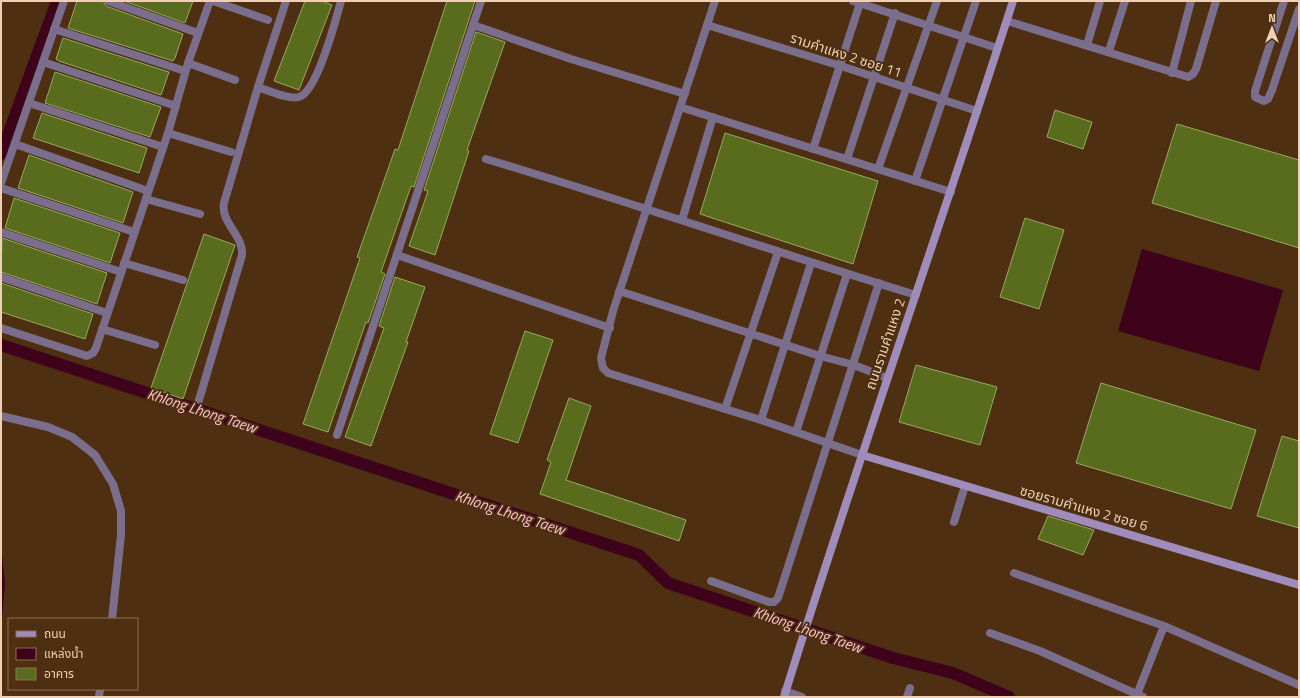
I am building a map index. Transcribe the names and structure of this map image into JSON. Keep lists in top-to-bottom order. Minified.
{"streets":{"main road":["ถนนรามคำแหง 2","ซอยรามคำแหง 2 ซอย 6"],"street":["รามคำแหง 2 ซอย 11"]},"crossings":[["รามคำแหง 2 ซอย 11","ถนนรามคำแหง 2"],["ถนนรามคำแหง 2","ซอยรามคำแหง 2 ซอย 6"]],"water":["Khlong Lhong Taew"],"legend":["ถนน","แหล่งน้ำ","อาคาร"],"north":"top"}
